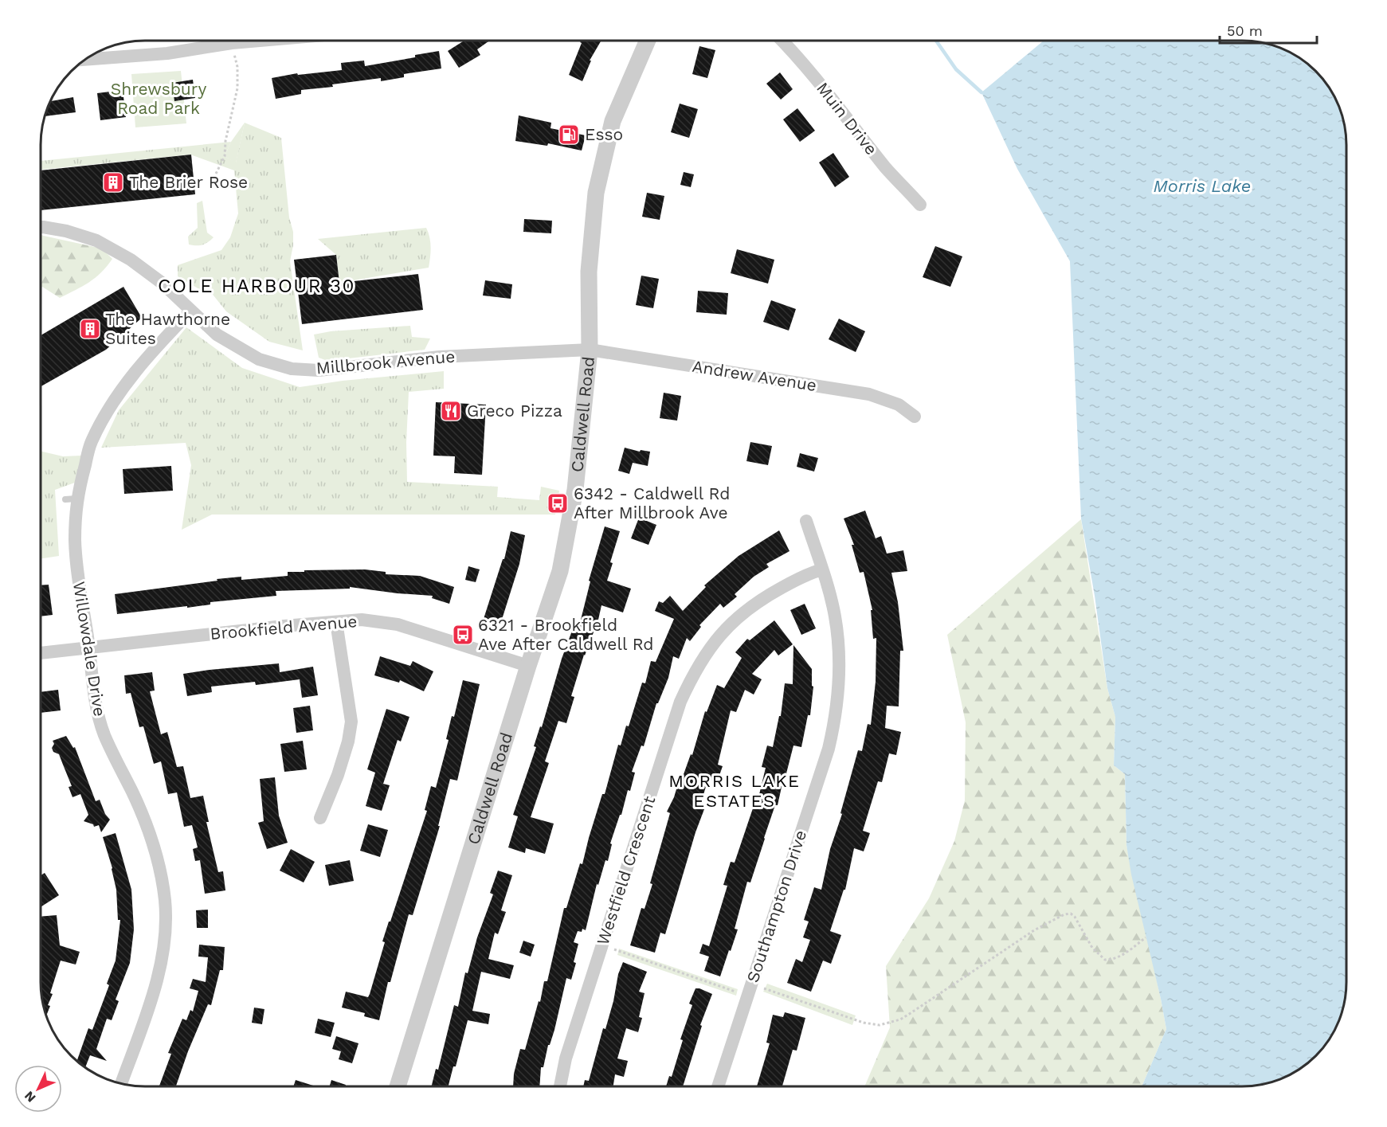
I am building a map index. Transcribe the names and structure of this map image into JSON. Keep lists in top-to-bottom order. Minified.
{"streets":{"street":["Muin Drive","Millbrook Avenue","Andrew Avenue","Caldwell Road","Brookfield Avenue","Willowdale Drive","Westfield Crescent","Southampton Drive"]},"crossings":[["Millbrook Avenue","Andrew Avenue"],["Millbrook Avenue","Caldwell Road"],["Millbrook Avenue","Willowdale Drive"],["Andrew Avenue","Caldwell Road"],["Caldwell Road","Brookfield Avenue"],["Brookfield Avenue","Willowdale Drive"],["Westfield Crescent","Southampton Drive"]],"districts":["COLE HARBOUR 30","MORRIS LAKE ESTATES"],"water":["Morris Lake"],"parks":["Shrewsbury Road Park"],"places":{"fuel station":["Esso"],"building":["The Brier Rose","The Hawthorne Suites"],"restaurant":["Greco Pizza"],"bus stop":["6342 - Caldwell Rd After Millbrook Ave","6321 - Brookfield Ave After Caldwell Rd"]},"scale_bar":"50 m","north":"bottom left"}
